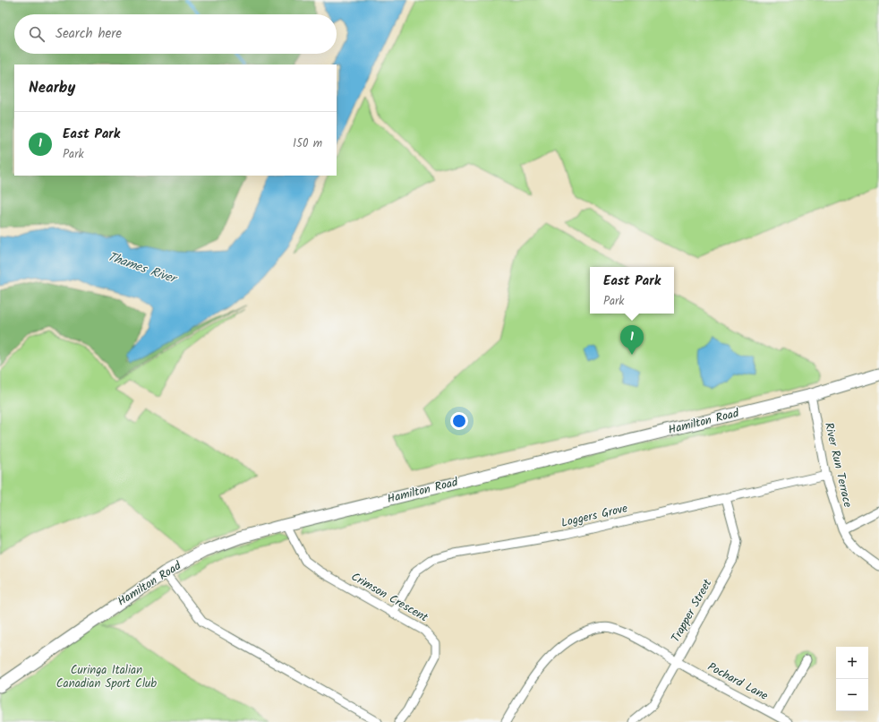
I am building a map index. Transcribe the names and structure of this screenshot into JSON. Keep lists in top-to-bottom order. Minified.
{"streets":{"main road":["Hamilton Road"],"street":["River Run Terrace","Loggers Grove","Crimson Crescent","Trapper Street","Pochard Lane"]},"crossings":[["Hamilton Road","River Run Terrace"],["Hamilton Road","Crimson Crescent"],["River Run Terrace","Loggers Grove"],["Loggers Grove","Crimson Crescent"],["Loggers Grove","Trapper Street"],["Trapper Street","Pochard Lane"]],"water":["Thames River"],"parks":["Curinga Italian Canadian Sport Club"],"page":{"search":"Search here","heading":"Nearby","list":[{"mark":"1","name":"East Park","note":"Park","value":"150 m"}],"popup":["East Park","Park"],"pins":"1","map_buttons":["+","−"]}}
